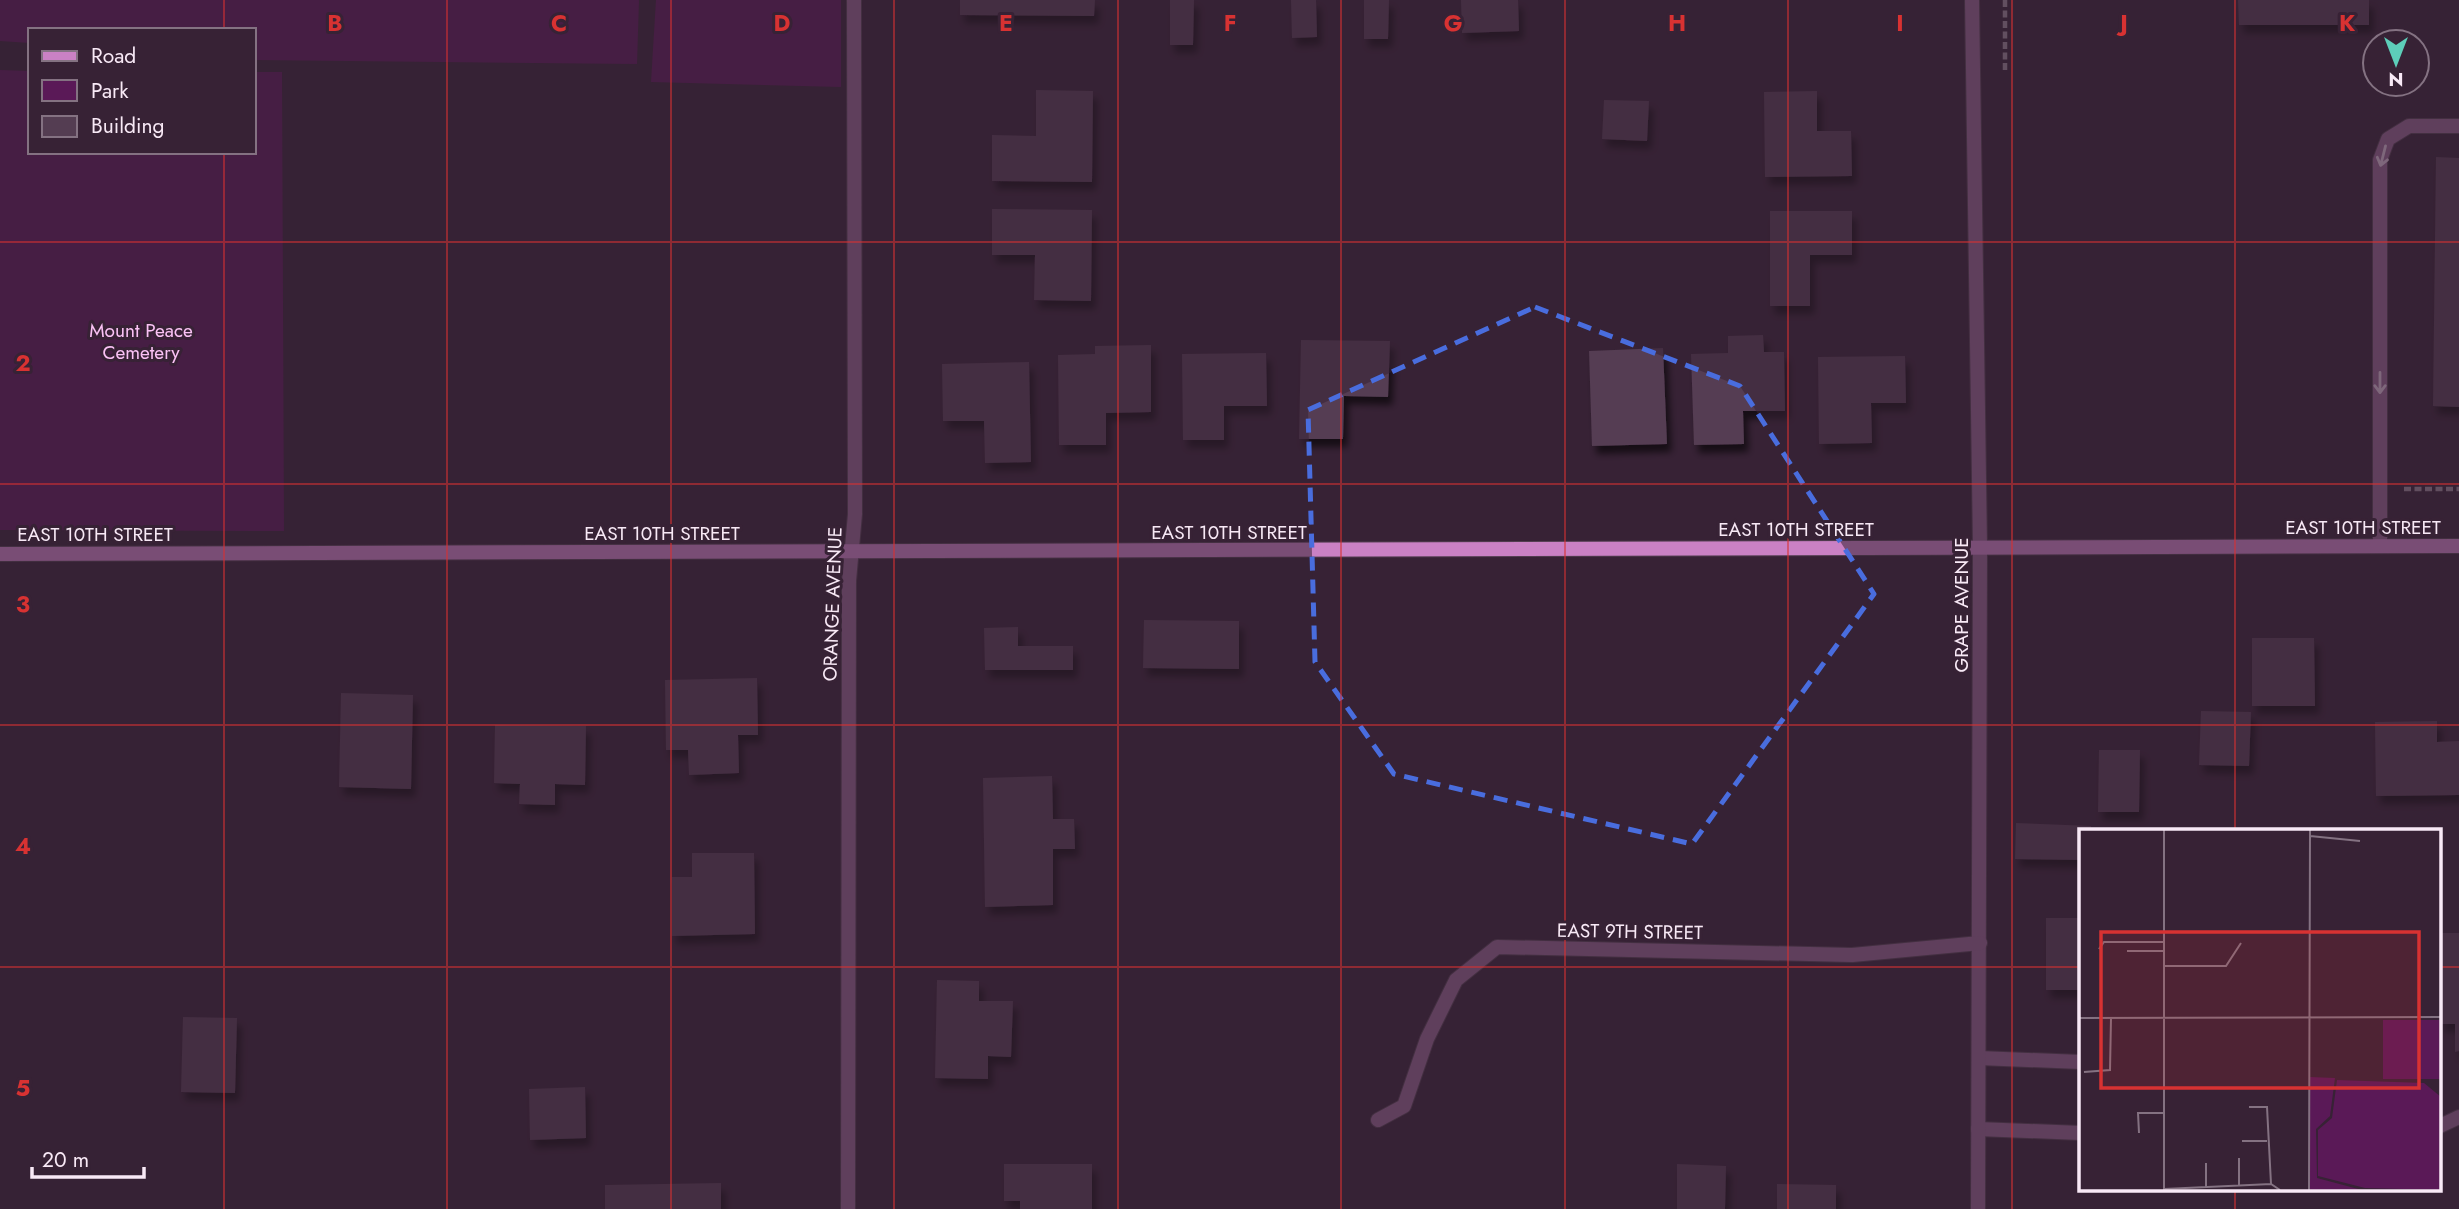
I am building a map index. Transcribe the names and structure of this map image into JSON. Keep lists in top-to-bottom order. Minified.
{"streets":{"street":["EAST 10TH STREET","ORANGE AVENUE","GRAPE AVENUE","EAST 9TH STREET"]},"crossings":[["EAST 10TH STREET","ORANGE AVENUE"],["EAST 10TH STREET","GRAPE AVENUE"],["GRAPE AVENUE","EAST 9TH STREET"]],"parks":["Mount Peace Cemetery"],"legend":["Road","Park","Building"],"scale_bar":"20 m","north":"bottom","grid":{"columns":["B","C","D","E","F","G","H","I","J","K"],"rows":["2","3","4","5"]}}
